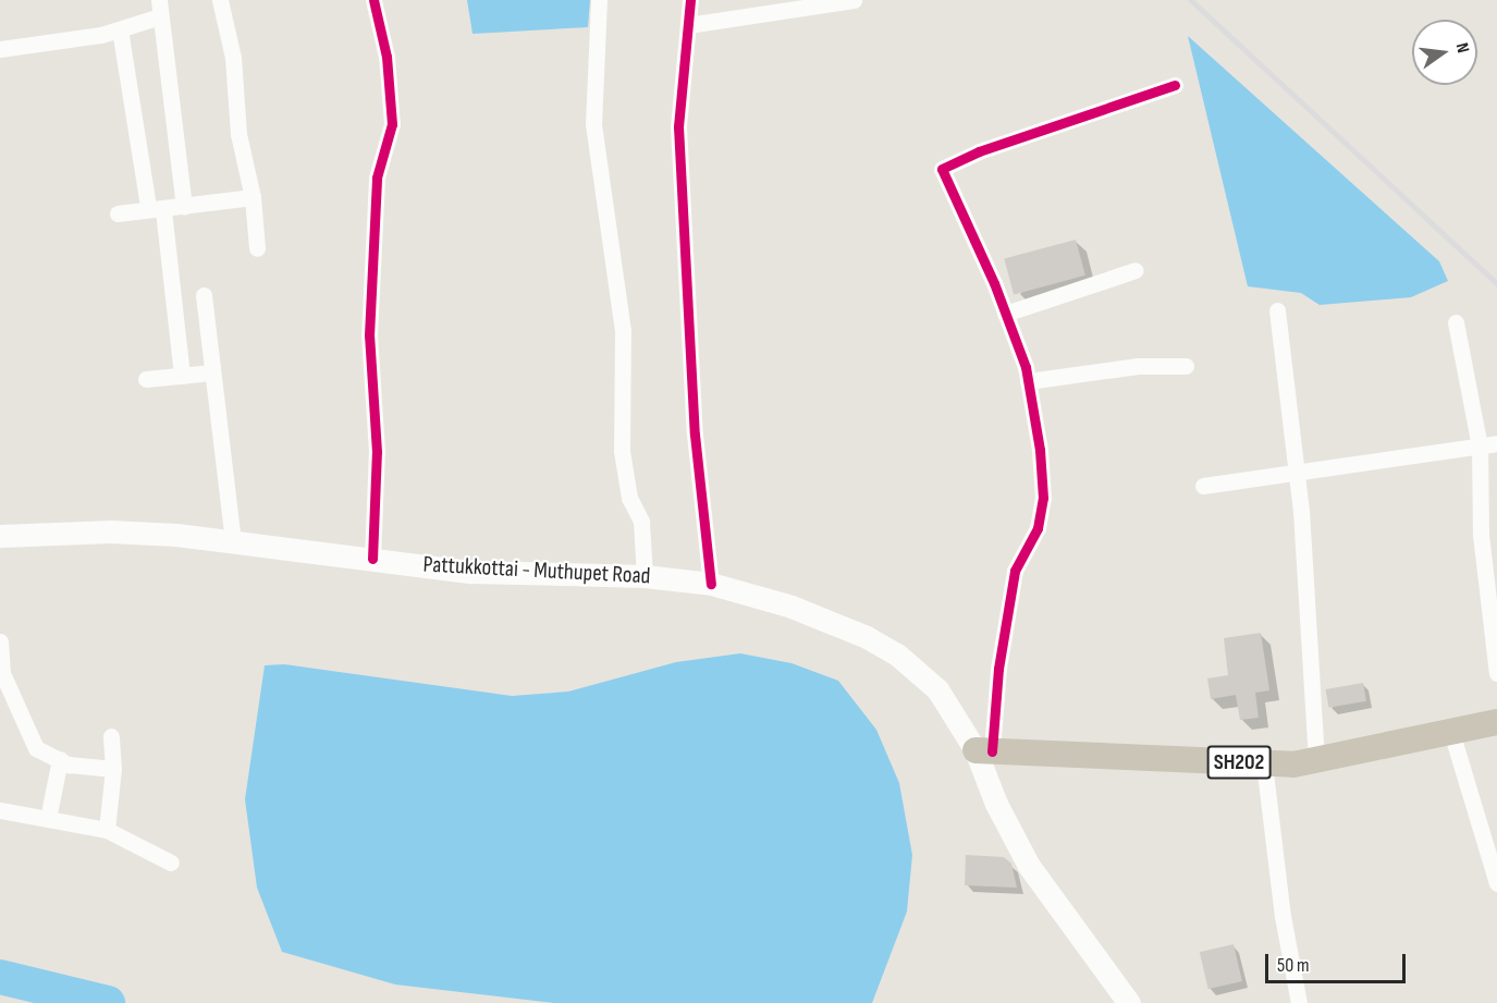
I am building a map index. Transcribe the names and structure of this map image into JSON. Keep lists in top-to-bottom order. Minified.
{"streets":{"main road":["Pattukkottai - Muthupet Road","SH202"]},"crossings":[["Pattukkottai - Muthupet Road","SH202"]],"scale_bar":"50 m","north":"right"}
